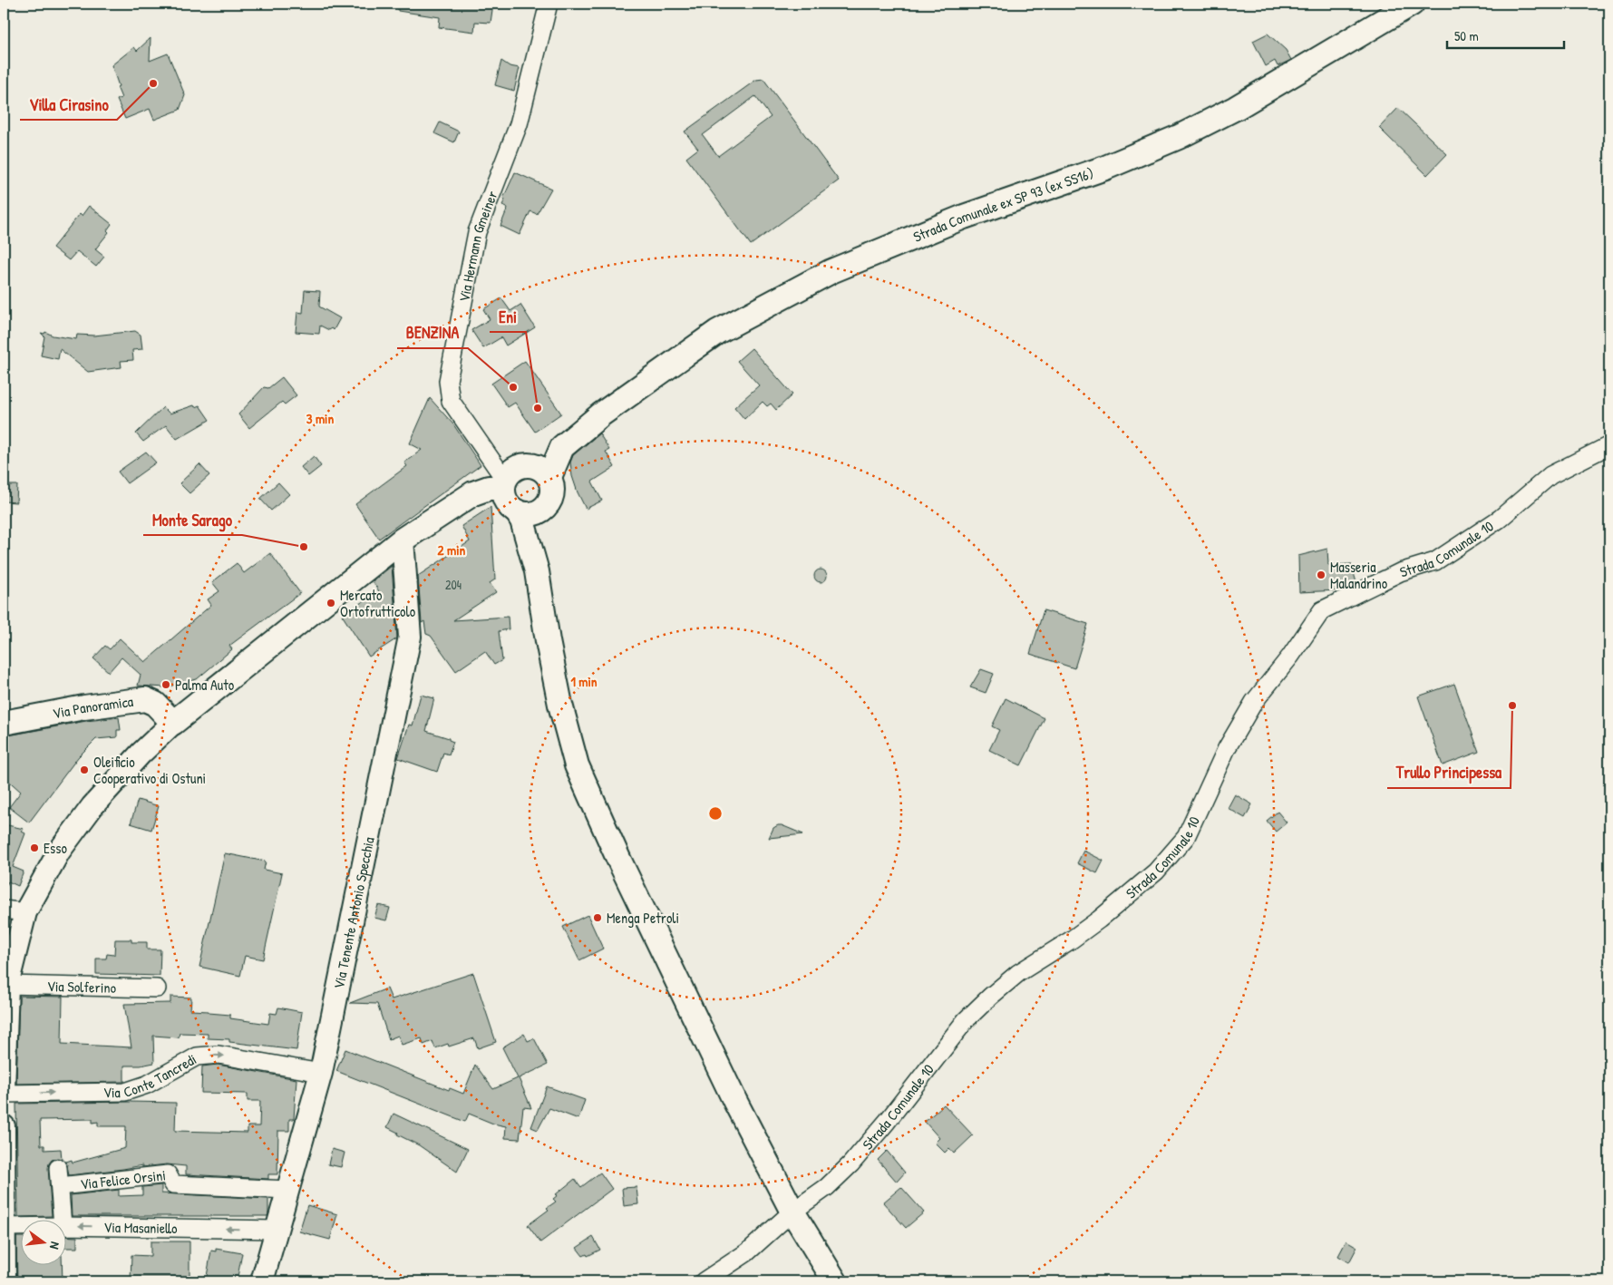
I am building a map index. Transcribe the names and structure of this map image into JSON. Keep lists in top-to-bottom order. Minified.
{"streets":{"main road":["Strada Comunale ex SP 93 (ex SS16)","Via Panoramica"],"street":["Via Hermann Gmeiner","Strada Comunale 10","Via Tenente Antonio Specchia","Via Solferino","Via Conte Tancredi","Via Felice Orsini","Via Masaniello"]},"crossings":[["Strada Comunale ex SP 93 (ex SS16)","Via Hermann Gmeiner"],["Via Tenente Antonio Specchia","Via Conte Tancredi"],["Via Tenente Antonio Specchia","Via Felice Orsini"],["Via Tenente Antonio Specchia","Via Masaniello"]],"one_way":["Via Conte Tancredi","Via Masaniello"],"places":["Villa Cirasino","BENZINA","Eni","Monte Sarago","Masseria Malandrino","Mercato Ortofrutticolo","Palma Auto","Trullo Principessa","Oleificio Cooperativo di Ostuni","Esso","Menga Petroli"],"house_numbers":["204"],"scale_bar":"50 m","north":"right","rings":["3 min","2 min","1 min"]}
